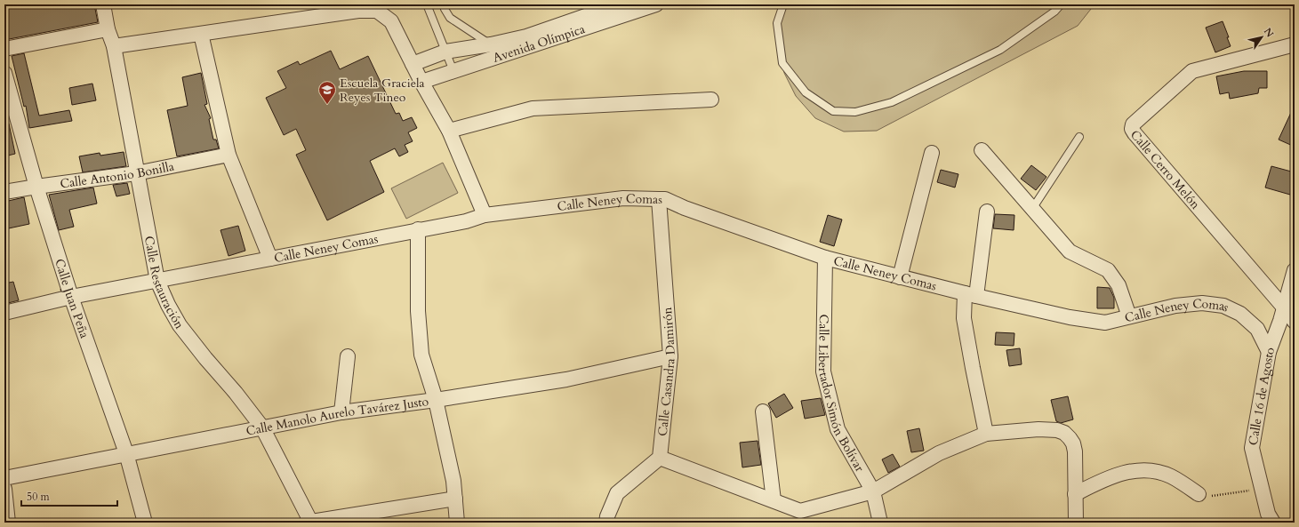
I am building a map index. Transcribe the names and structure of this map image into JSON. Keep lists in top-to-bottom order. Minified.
{"streets":{"street":["Avenida Olímpica","Calle Cerro Melón","Calle Antonio Bonilla","Calle Neney Comas","Calle Restauración","Calle Juan Peña","Calle Casandra Damirón","Calle Libertador Simón Bolívar","Calle 16 de Agosto","Calle Manolo Aurelo Tavárez Justo"]},"crossings":[["Calle Cerro Melón","Calle 16 de Agosto"],["Calle Antonio Bonilla","Calle Restauración"],["Calle Antonio Bonilla","Calle Juan Peña"],["Calle Neney Comas","Calle Restauración"],["Calle Neney Comas","Calle Juan Peña"],["Calle Neney Comas","Calle Casandra Damirón"],["Calle Neney Comas","Calle Libertador Simón Bolívar"],["Calle Neney Comas","Calle 16 de Agosto"],["Calle Restauración","Calle Manolo Aurelo Tavárez Justo"],["Calle Juan Peña","Calle Manolo Aurelo Tavárez Justo"],["Calle Casandra Damirón","Calle Manolo Aurelo Tavárez Justo"]],"places":{"school or university":["Escuela Graciela Reyes Tineo"]},"scale_bar":"50 m","north":"top right"}
